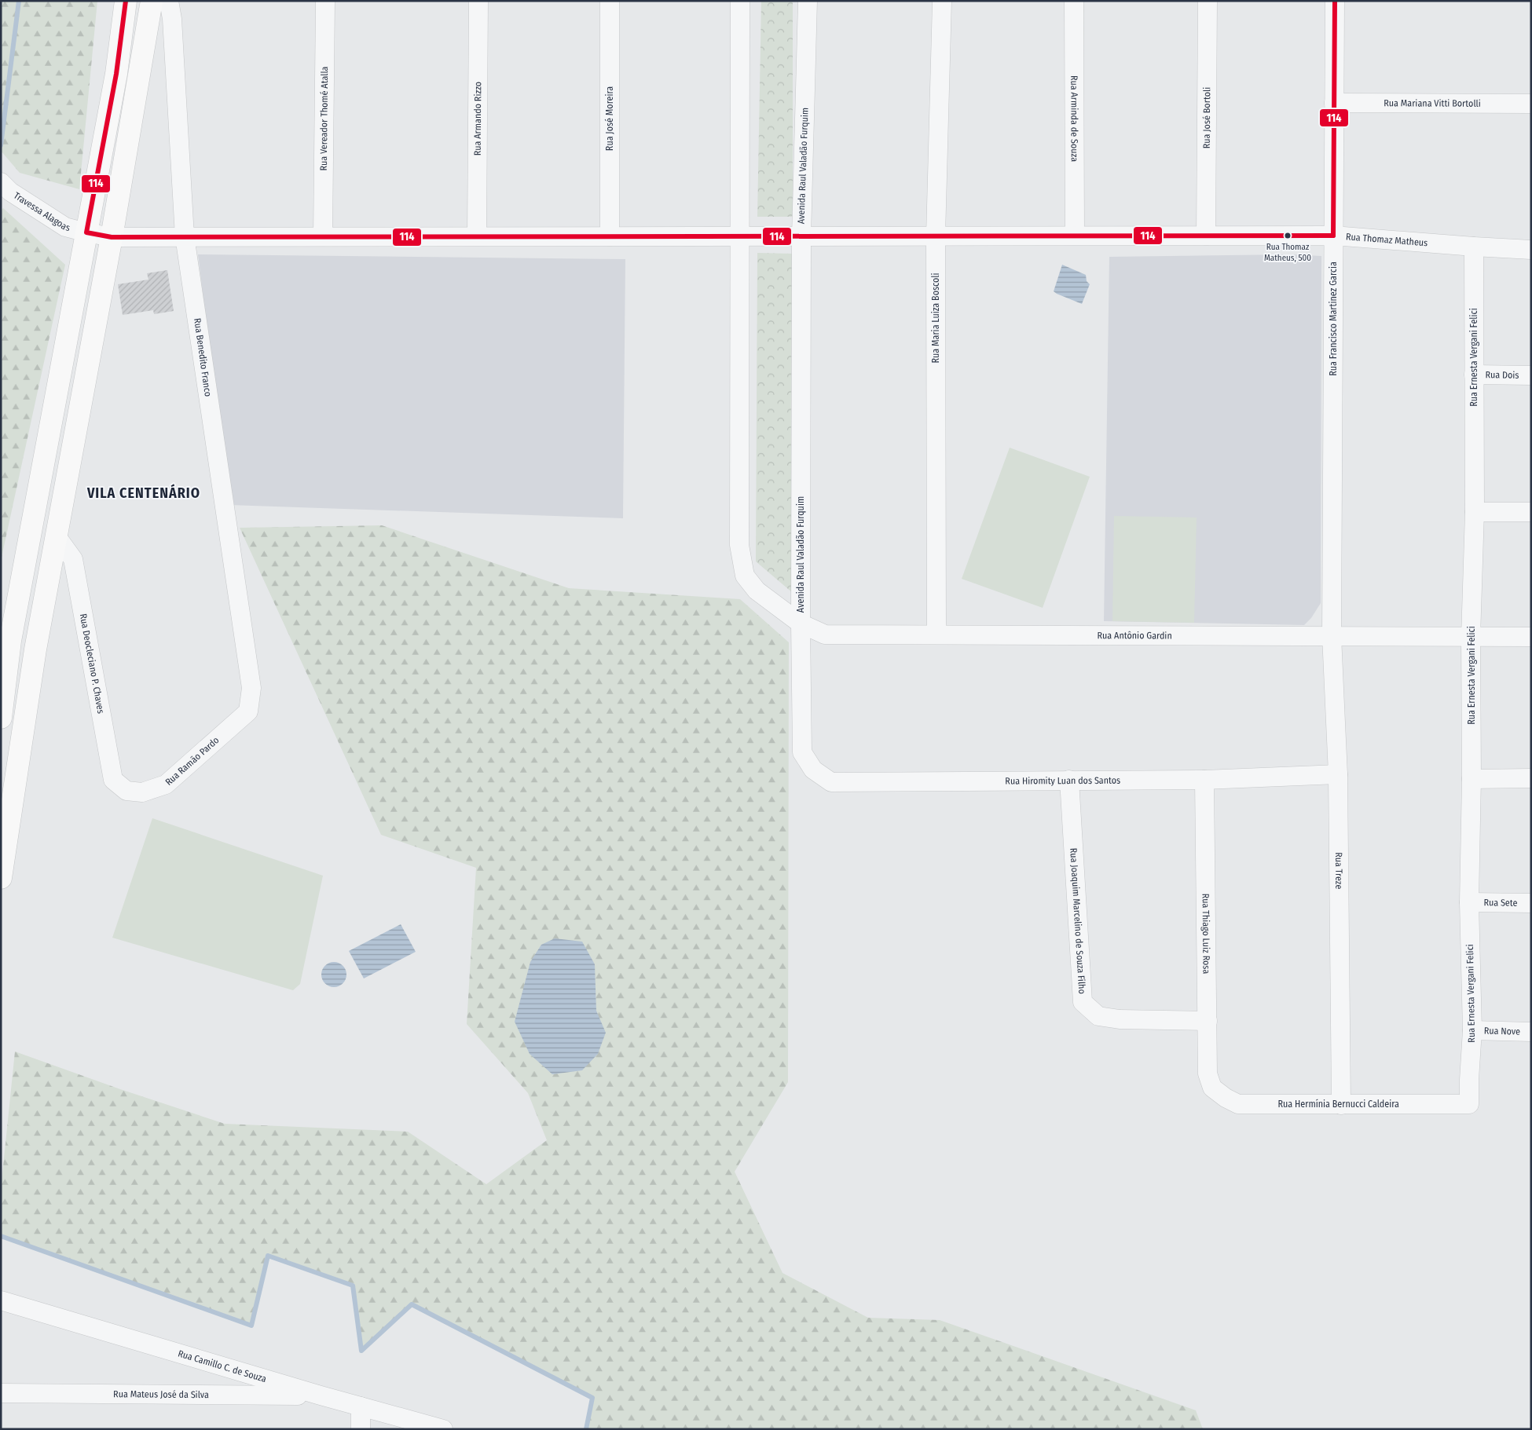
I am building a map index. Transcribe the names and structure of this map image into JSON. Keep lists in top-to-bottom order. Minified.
{"streets":{"street":["Rua Mariana Vitti Bortolli","Rua José Bortoli","Rua Vereador Thomé Atalla","Rua Armando Rizzo","Rua José Moreira","Rua Arminda de Souza","Avenida Raul Valadão Furquim","Travessa Alagoas","Rua Thomaz Matheus","Rua Maria Luiza Boscoli","Rua Francisco Martinez Garcia","Rua Benedito Franco","Rua Ernesta Vergani Felici","Rua Dois","Rua Antônio Gardin","Rua Deocleciano P. Chaves","Rua Ramão Pardo","Rua Hiromity Luan dos Santos","Rua Treze","Rua Sete","Rua Joaquim Marcelino de Souza Filho","Rua Thiago Luiz Rosa","Rua Nove","Rua Hermínia Bernucci Caldeira","Rua Camillo C. de Souza","Rua Mateus José da Silva"]},"crossings":[["Rua Mariana Vitti Bortolli","Rua Francisco Martinez Garcia"],["Rua José Bortoli","Rua Thomaz Matheus"],["Rua Vereador Thomé Atalla","Rua Thomaz Matheus"],["Rua Armando Rizzo","Rua Thomaz Matheus"],["Rua José Moreira","Rua Thomaz Matheus"],["Rua Arminda de Souza","Rua Thomaz Matheus"],["Avenida Raul Valadão Furquim","Rua Thomaz Matheus"],["Avenida Raul Valadão Furquim","Rua Antônio Gardin"],["Avenida Raul Valadão Furquim","Rua Hiromity Luan dos Santos"],["Travessa Alagoas","Rua Thomaz Matheus"],["Rua Thomaz Matheus","Rua Maria Luiza Boscoli"],["Rua Thomaz Matheus","Rua Francisco Martinez Garcia"],["Rua Thomaz Matheus","Rua Benedito Franco"],["Rua Thomaz Matheus","Rua Ernesta Vergani Felici"],["Rua Maria Luiza Boscoli","Rua Antônio Gardin"],["Rua Francisco Martinez Garcia","Rua Antônio Gardin"],["Rua Francisco Martinez Garcia","Rua Treze"],["Rua Benedito Franco","Rua Ramão Pardo"],["Rua Ernesta Vergani Felici","Rua Dois"],["Rua Ernesta Vergani Felici","Rua Antônio Gardin"],["Rua Ernesta Vergani Felici","Rua Sete"],["Rua Ernesta Vergani Felici","Rua Nove"],["Rua Ernesta Vergani Felici","Rua Hermínia Bernucci Caldeira"],["Rua Antônio Gardin","Rua Hiromity Luan dos Santos"],["Rua Antônio Gardin","Rua Treze"],["Rua Deocleciano P. Chaves","Rua Ramão Pardo"],["Rua Hiromity Luan dos Santos","Rua Treze"],["Rua Hiromity Luan dos Santos","Rua Joaquim Marcelino de Souza Filho"],["Rua Hiromity Luan dos Santos","Rua Thiago Luiz Rosa"],["Rua Treze","Rua Hermínia Bernucci Caldeira"],["Rua Joaquim Marcelino de Souza Filho","Rua Thiago Luiz Rosa"],["Rua Thiago Luiz Rosa","Rua Hermínia Bernucci Caldeira"],["Rua Camillo C. de Souza","Rua Mateus José da Silva"]],"districts":["VILA CENTENÁRIO"],"places":["Rua Thomaz Matheus, 500"],"lines":["transit line 114"]}
